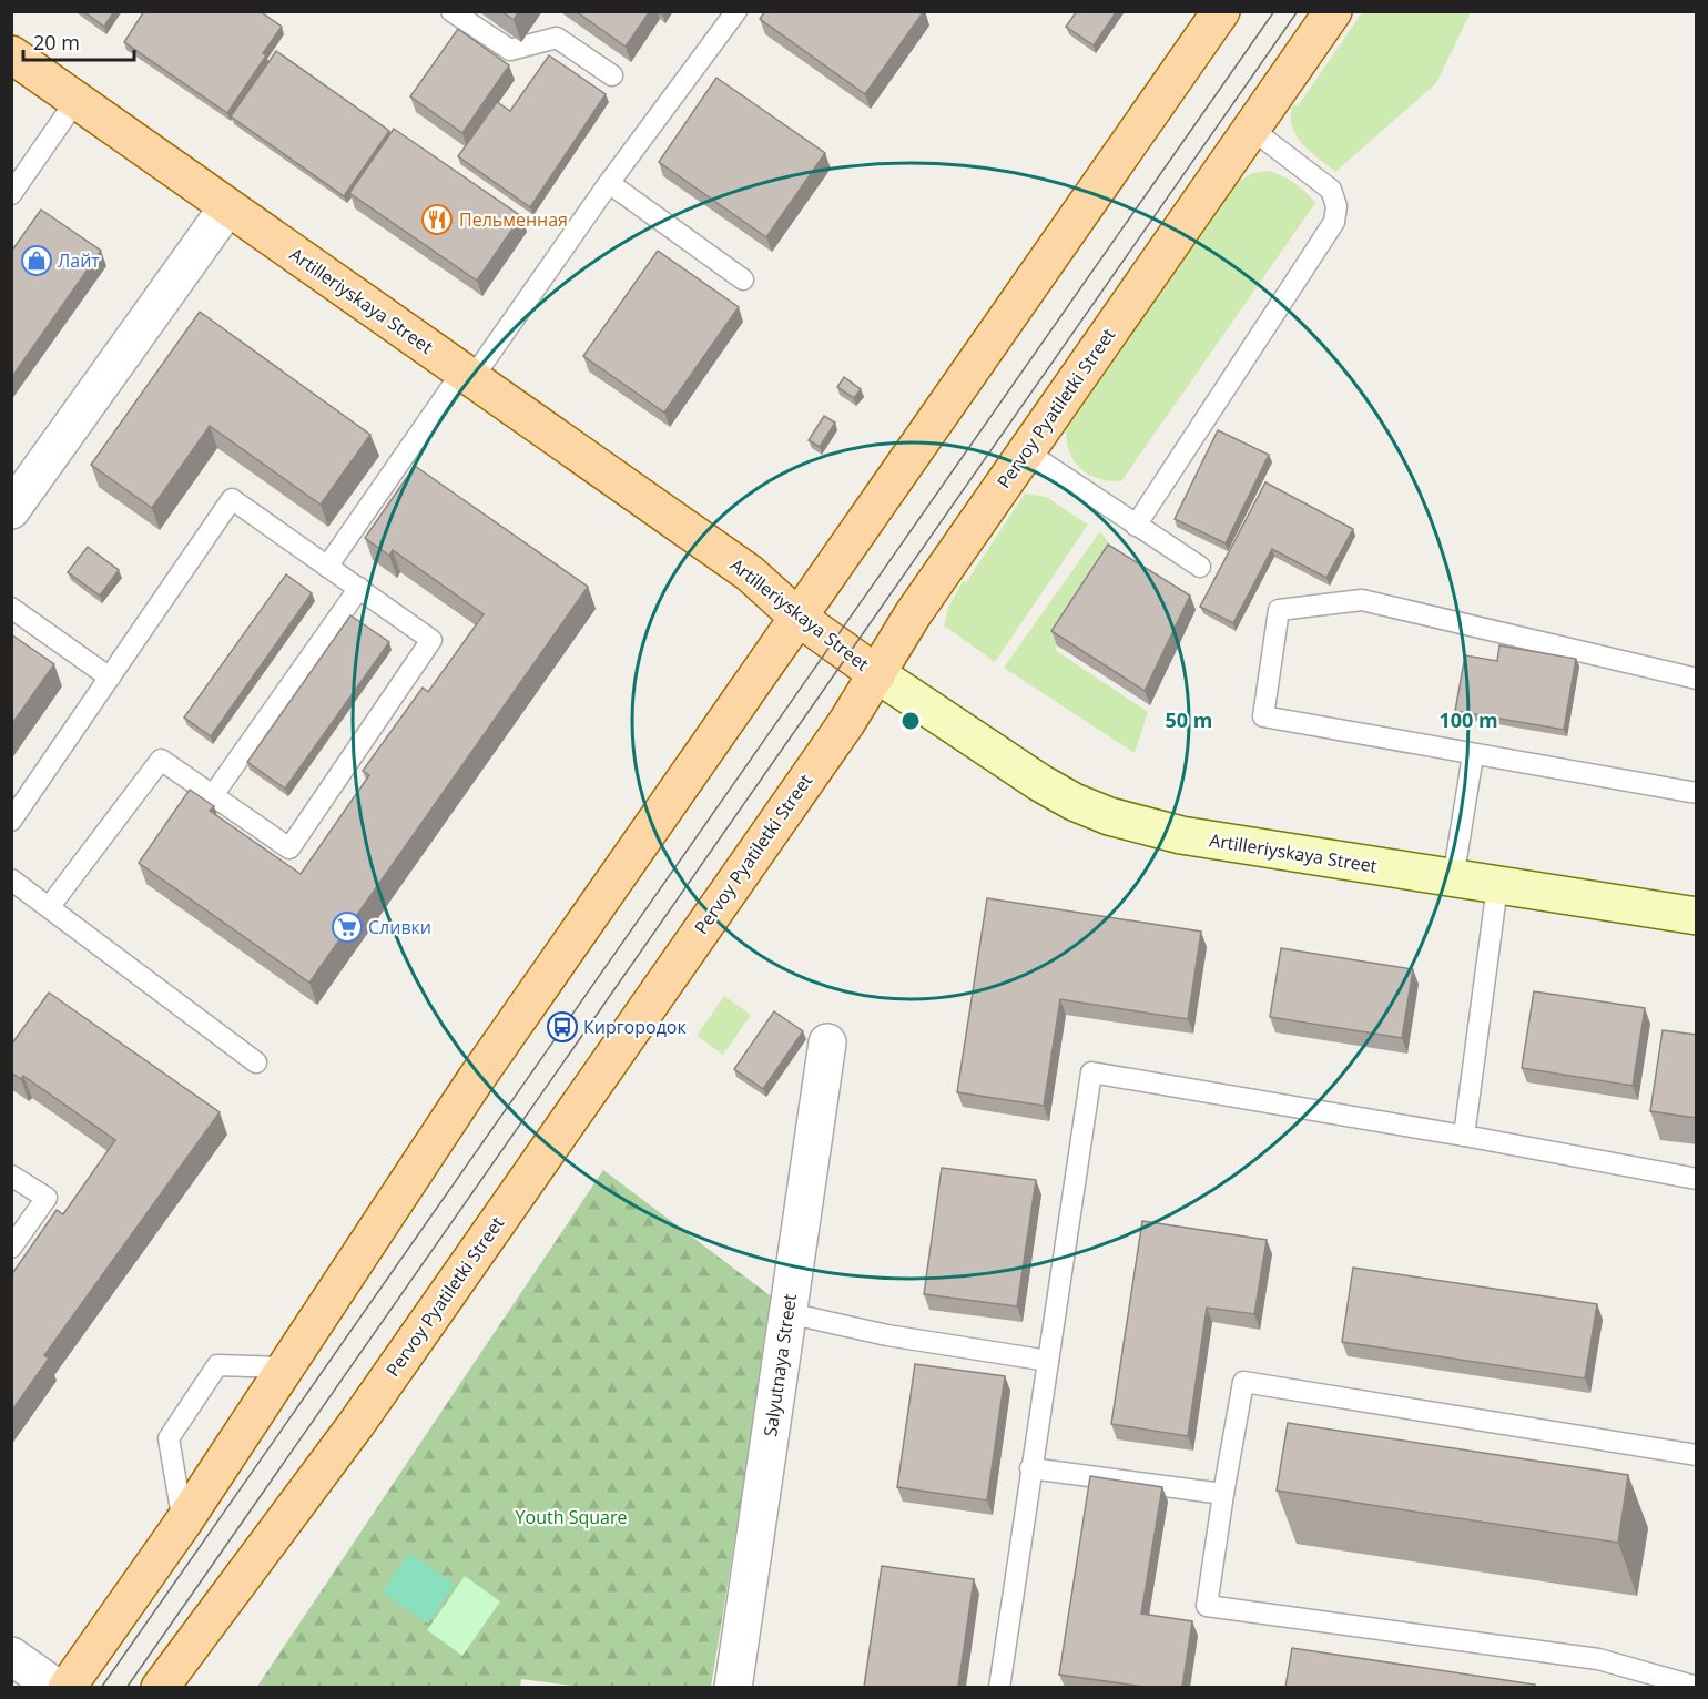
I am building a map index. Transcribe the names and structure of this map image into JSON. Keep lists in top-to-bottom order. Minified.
{"streets":{"main road":["Artilleriyskaya Street","Pervoy Pyatiletki Street"],"street":["Salyutnaya Street"]},"crossings":[["Artilleriyskaya Street","Pervoy Pyatiletki Street"]],"parks":["Youth Square"],"places":{"restaurant":["Пельменная"],"shop":["Лайт"],"supermarket":["Сливки"],"bus stop":["Киргородок"]},"scale_bar":"20 m","rings":["50 m","100 m"]}
